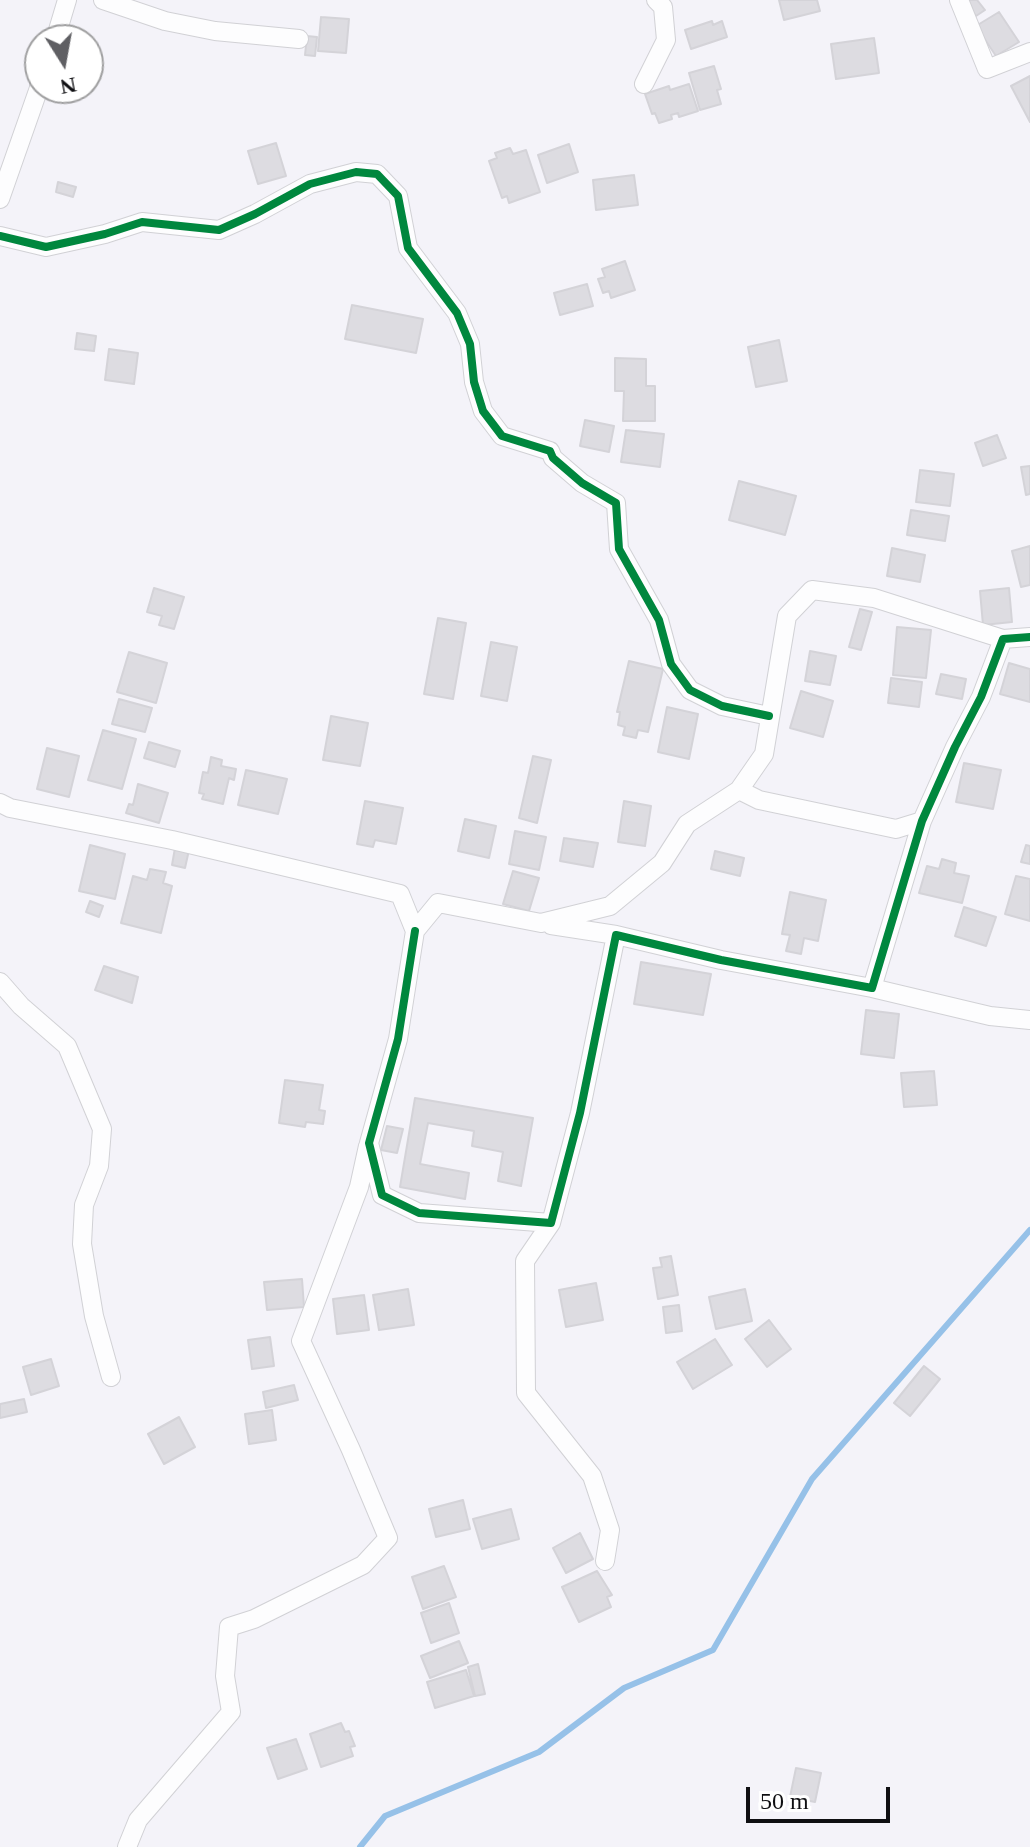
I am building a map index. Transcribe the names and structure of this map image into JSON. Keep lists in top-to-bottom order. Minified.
{"scale_bar":"50 m","north":"bottom"}
